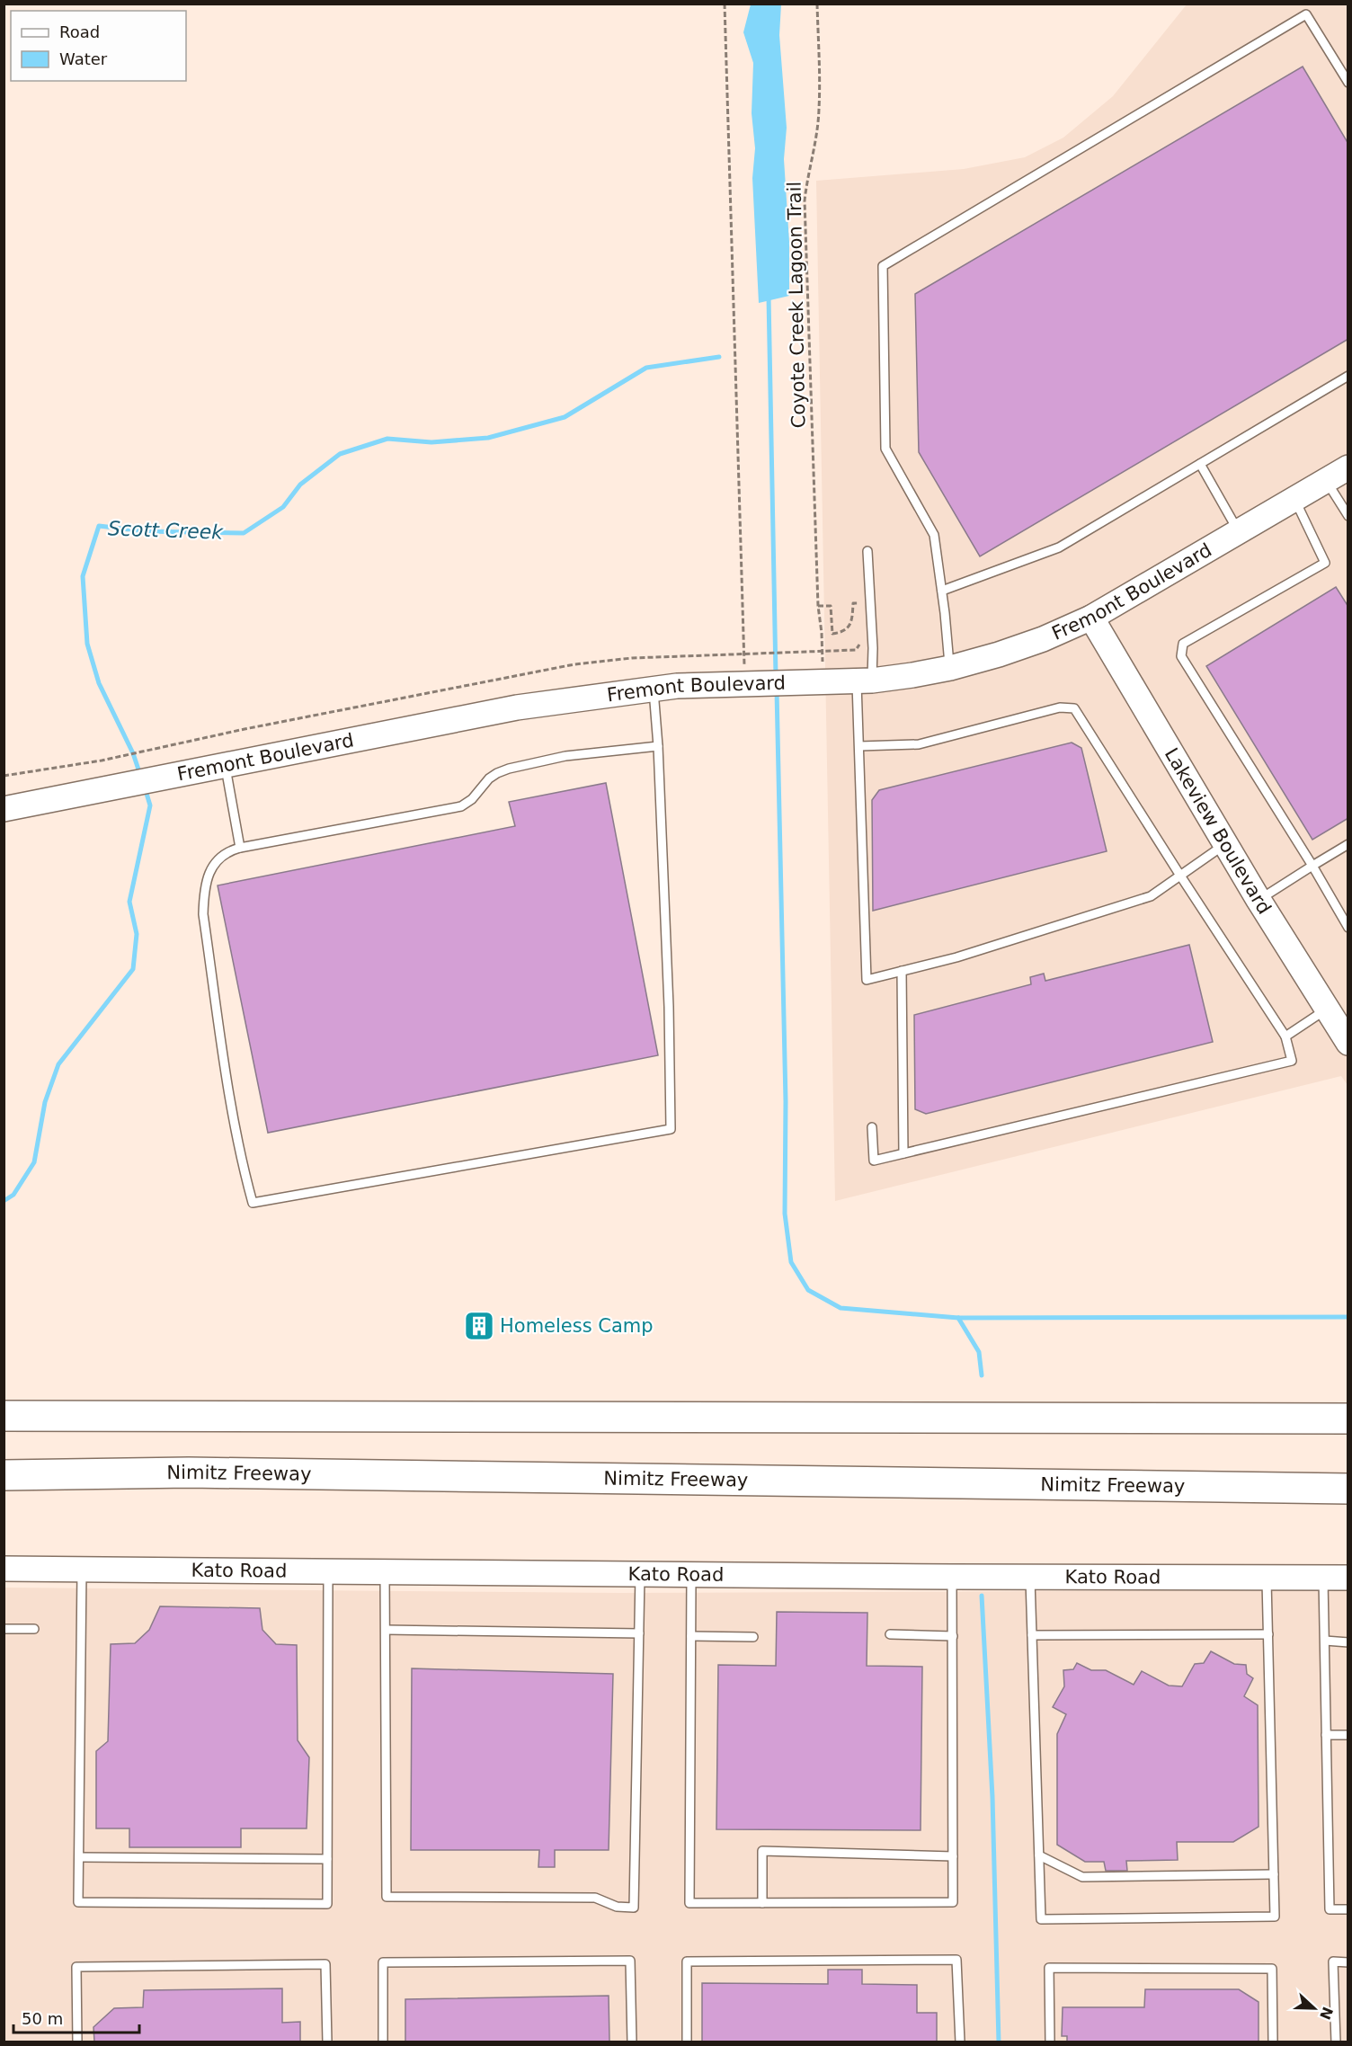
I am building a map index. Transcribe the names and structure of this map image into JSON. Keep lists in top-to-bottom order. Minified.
{"streets":{"highway":["Nimitz Freeway"],"street":["Fremont Boulevard","Lakeview Boulevard","Kato Road"],"path":["Coyote Creek Lagoon Trail"]},"crossings":[["Coyote Creek Lagoon Trail","Fremont Boulevard"],["Fremont Boulevard","Lakeview Boulevard"]],"water":["Scott Creek"],"places":{"building":["Homeless Camp"]},"legend":["Road","Water"],"scale_bar":"50 m","north":"right"}
